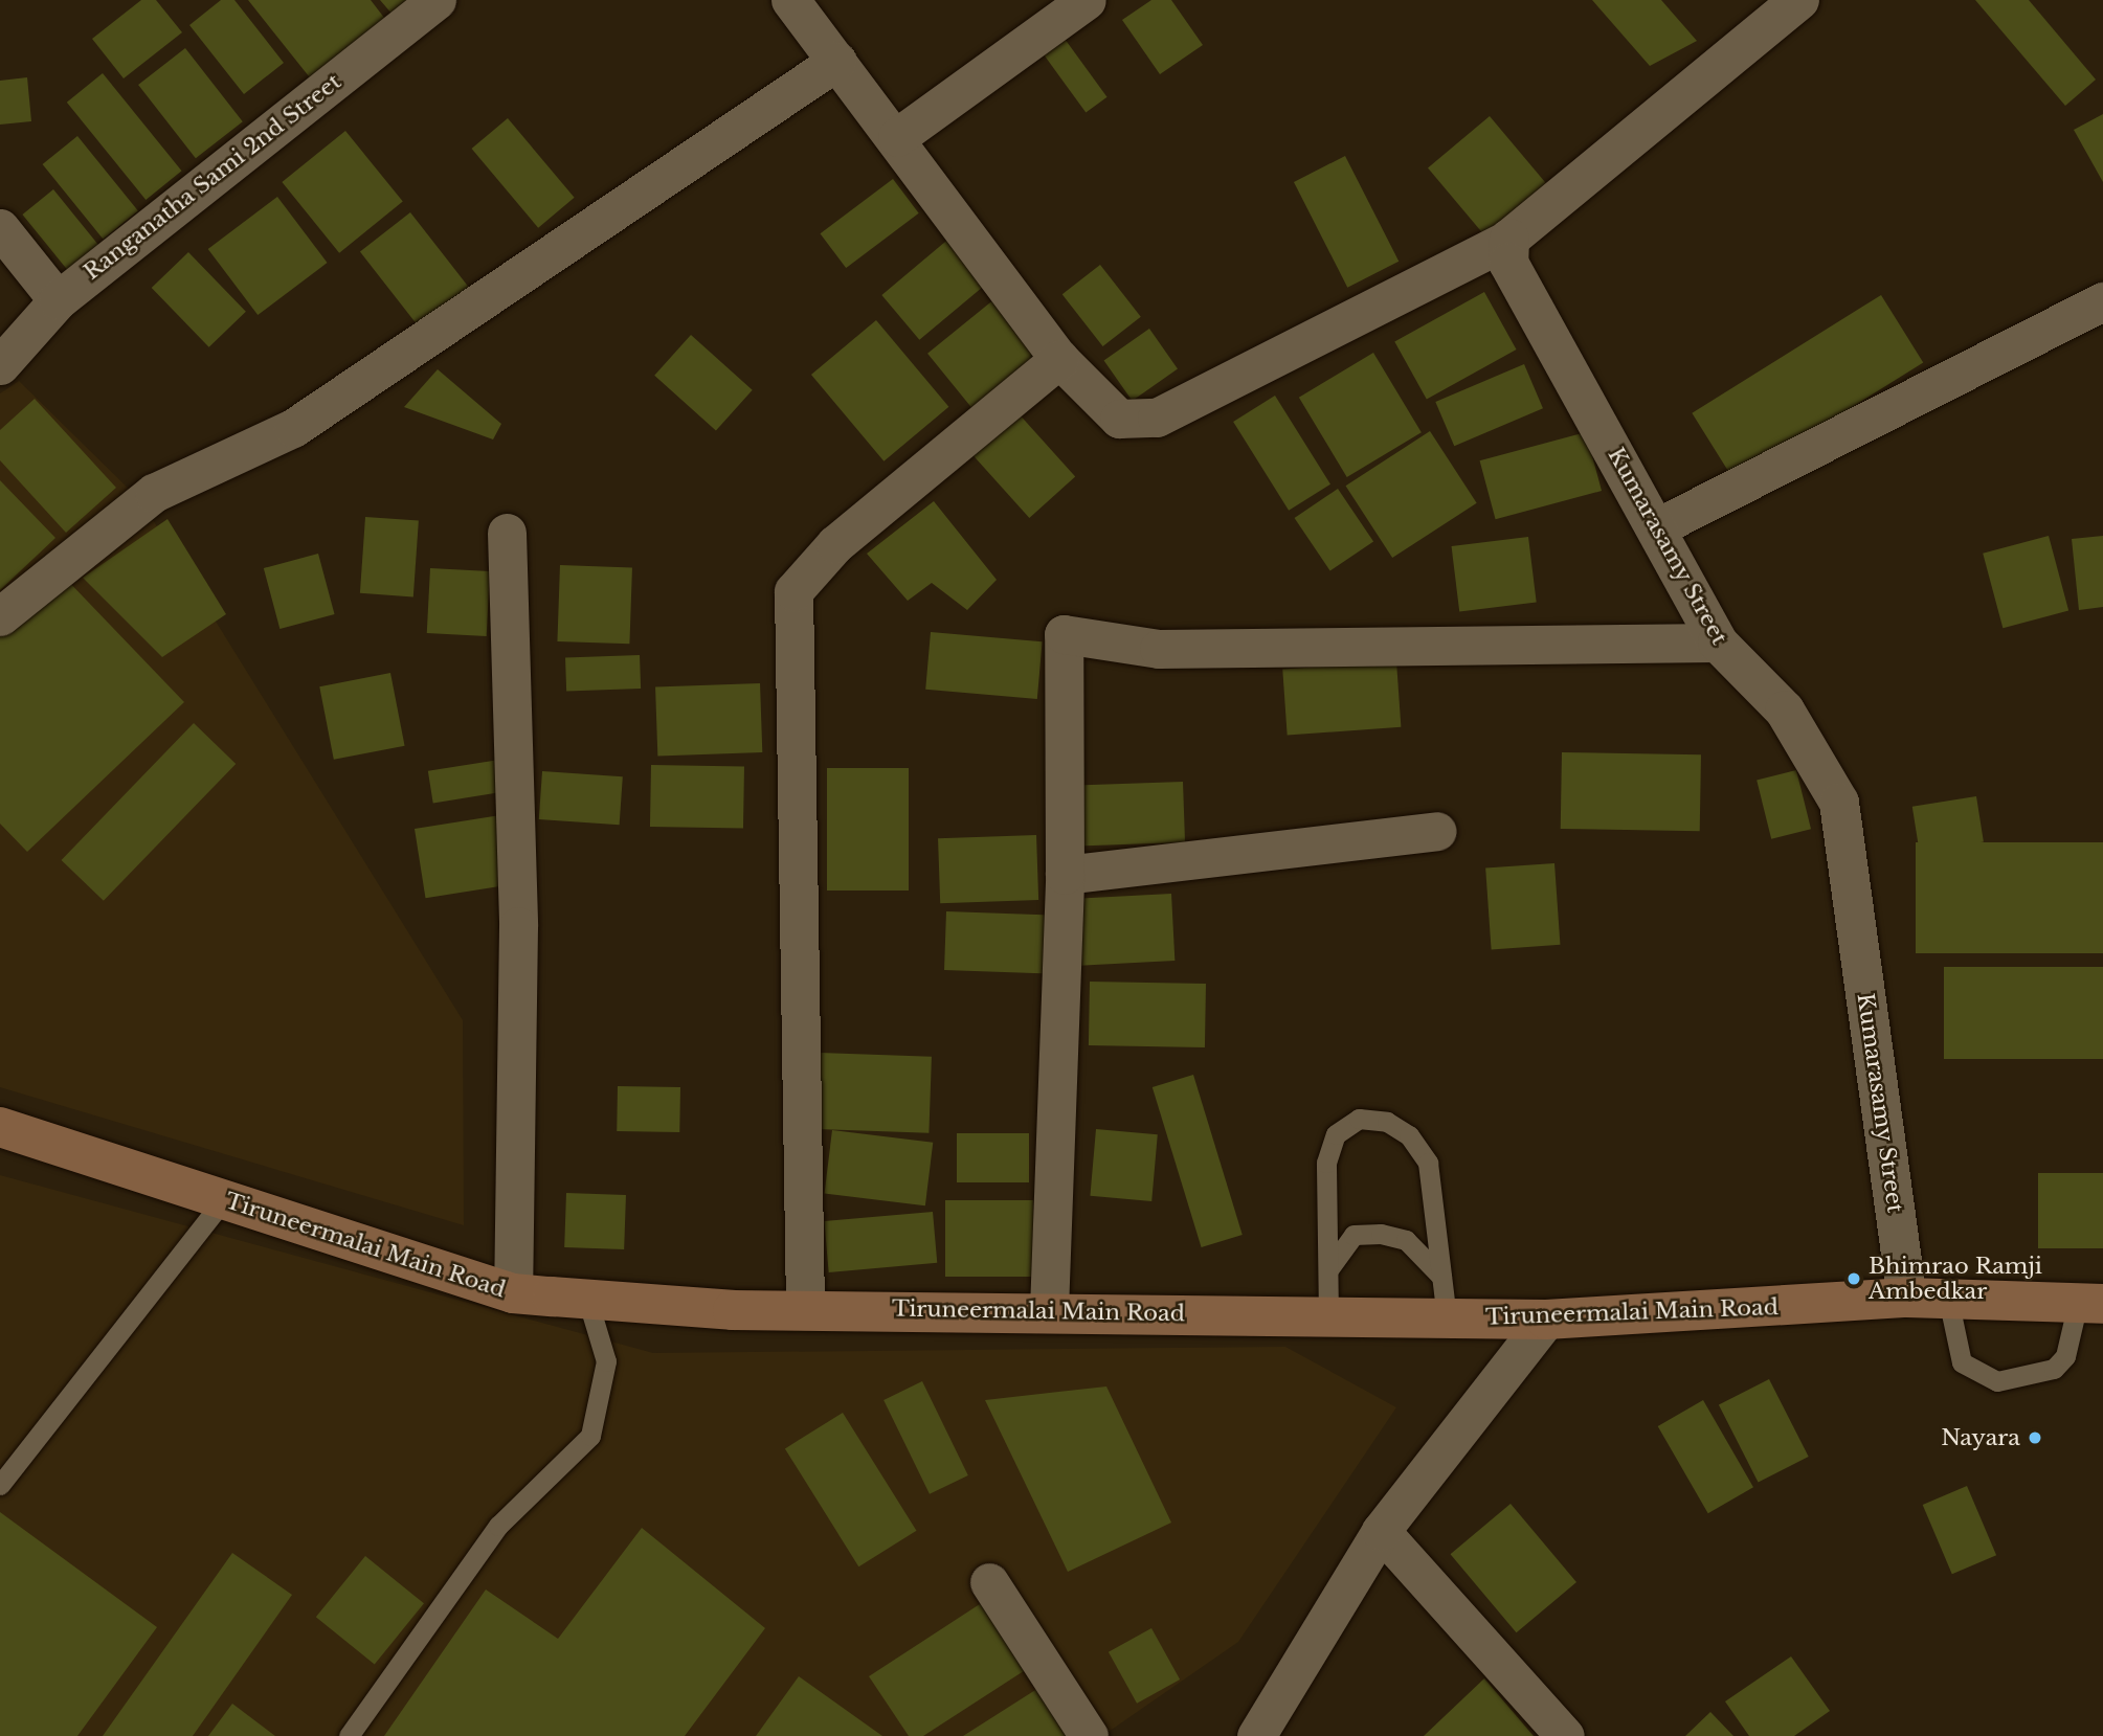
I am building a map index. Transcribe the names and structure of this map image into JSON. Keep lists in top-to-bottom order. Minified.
{"streets":{"main road":["Tiruneermalai Main Road"],"street":["Ranganatha Sami 2nd Street","Kumarasamy Street"]},"crossings":[["Kumarasamy Street","Tiruneermalai Main Road"]],"places":["Bhimrao Ramji Ambedkar","Nayara"]}
